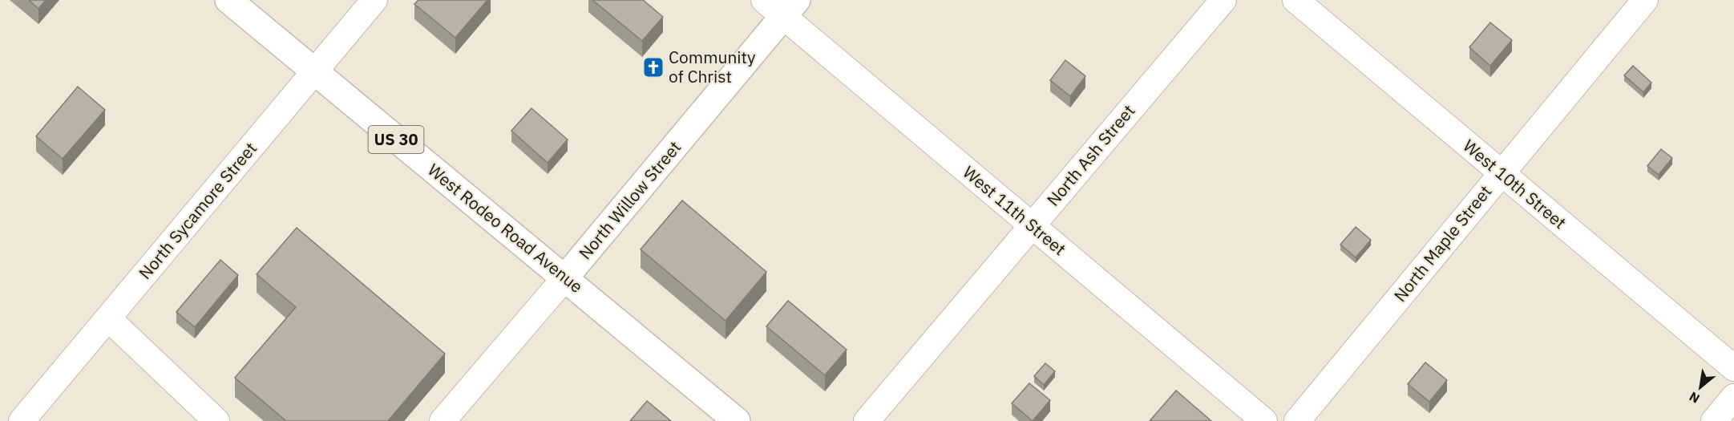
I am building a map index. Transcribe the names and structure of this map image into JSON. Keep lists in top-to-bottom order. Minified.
{"streets":{"main road":["US 30","North Willow Street","West Rodeo Road Avenue"],"street":["North Ash Street","West 10th Street","North Sycamore Street","West 11th Street","North Maple Street"]},"crossings":[["North Ash Street","West 11th Street"],["West 10th Street","North Maple Street"],["North Willow Street","West 11th Street"],["North Willow Street","West Rodeo Road Avenue"],["North Sycamore Street","West Rodeo Road Avenue"]],"places":{"church":["Community of Christ"]},"north":"bottom left"}
